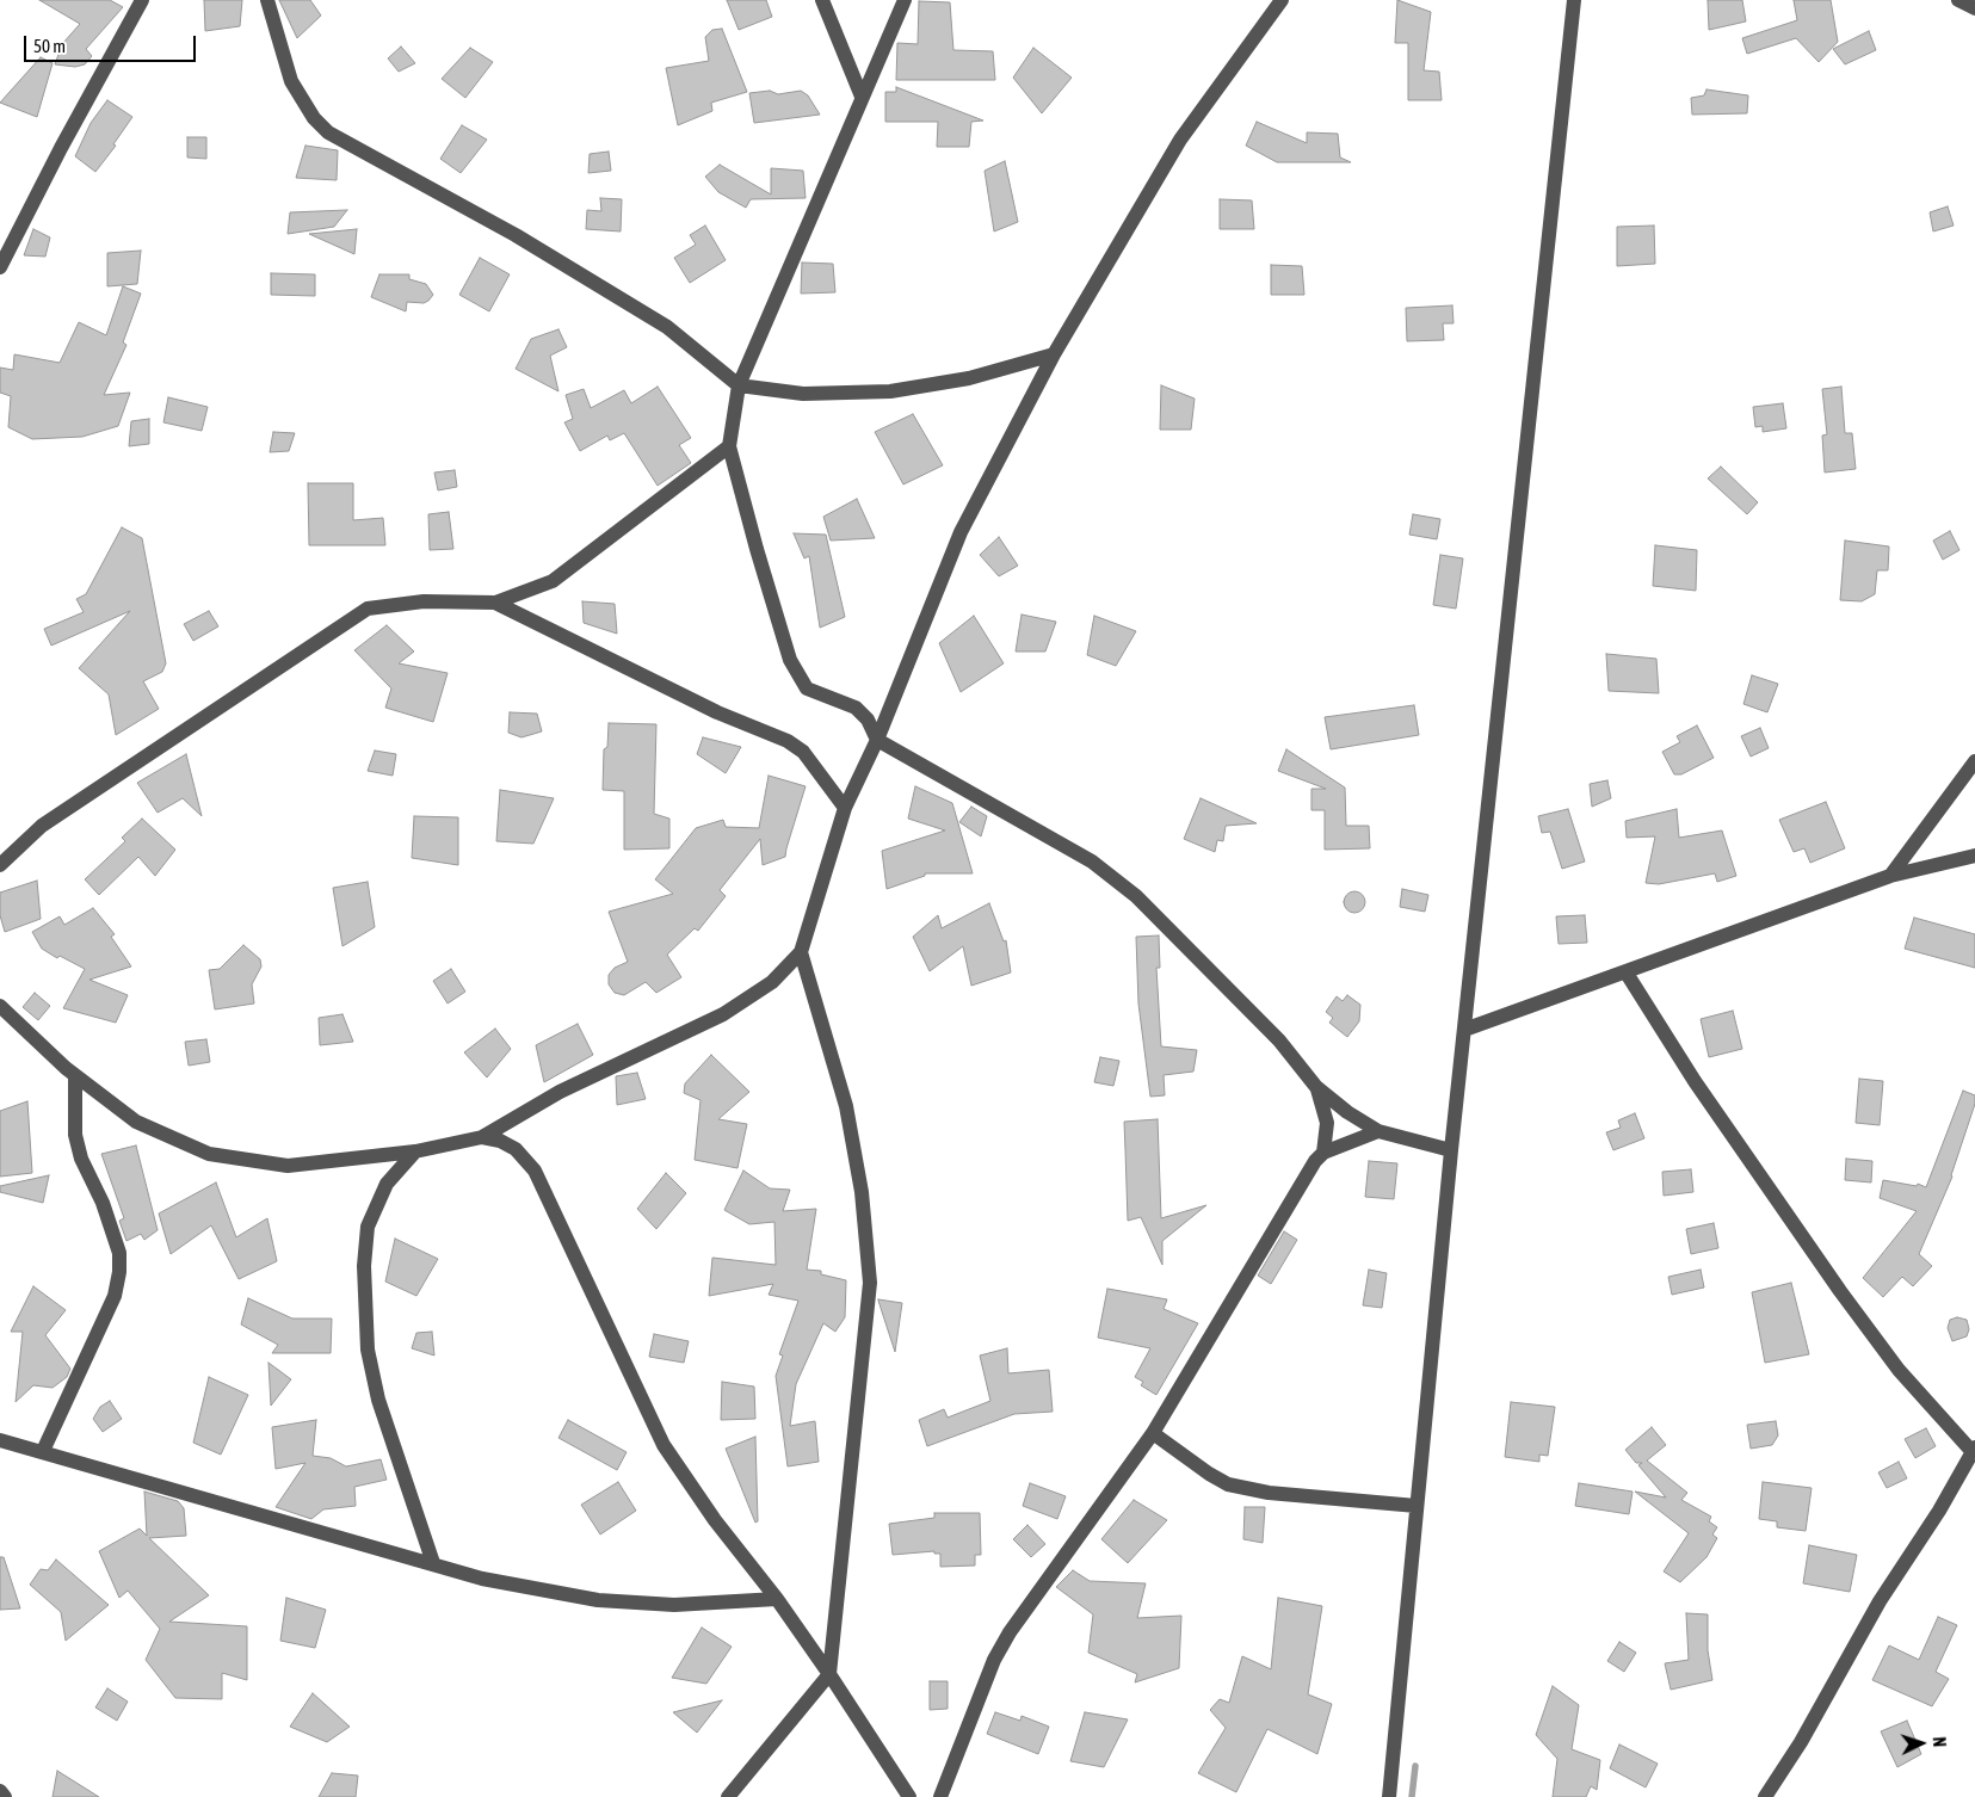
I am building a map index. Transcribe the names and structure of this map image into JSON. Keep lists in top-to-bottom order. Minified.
{"scale_bar":"50 m","north":"right"}
